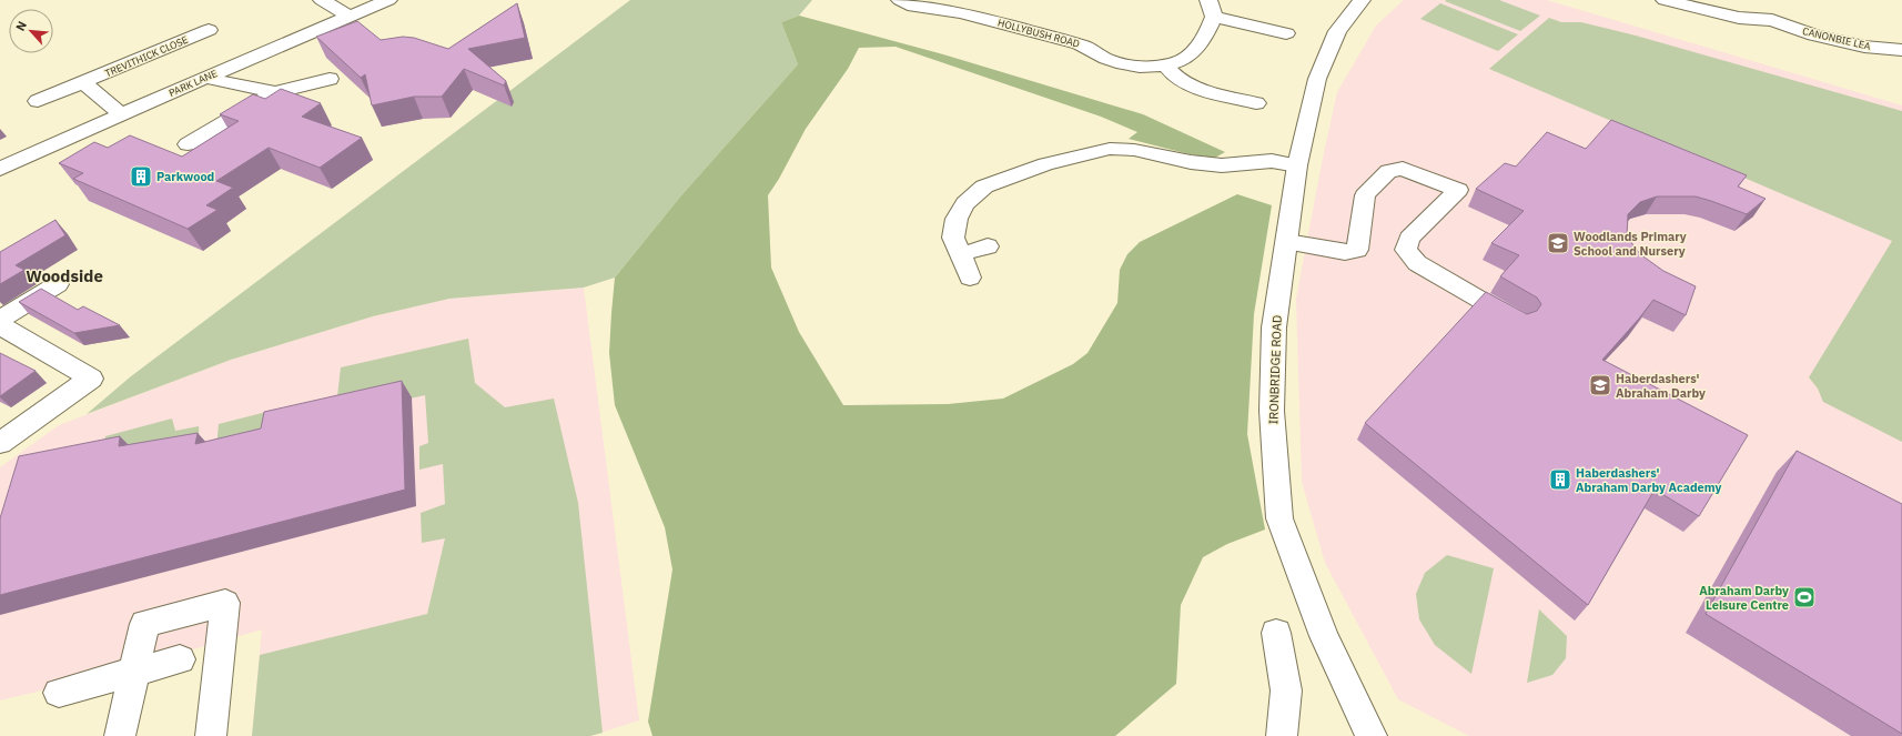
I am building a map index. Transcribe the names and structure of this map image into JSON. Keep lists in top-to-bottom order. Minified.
{"streets":{"street":["HOLLYBUSH ROAD","CANONBIE LEA","TREVITHICK CLOSE","PARK LANE","IRONBRIDGE ROAD"]},"crossings":[["TREVITHICK CLOSE","PARK LANE"]],"districts":["Woodside"],"places":{"building":["Parkwood","Haberdashers' Abraham Darby Academy"],"school or university":["Woodlands Primary School and Nursery","Haberdashers' Abraham Darby"],"sports":["Abraham Darby Leisure Centre"]},"north":"top left"}
